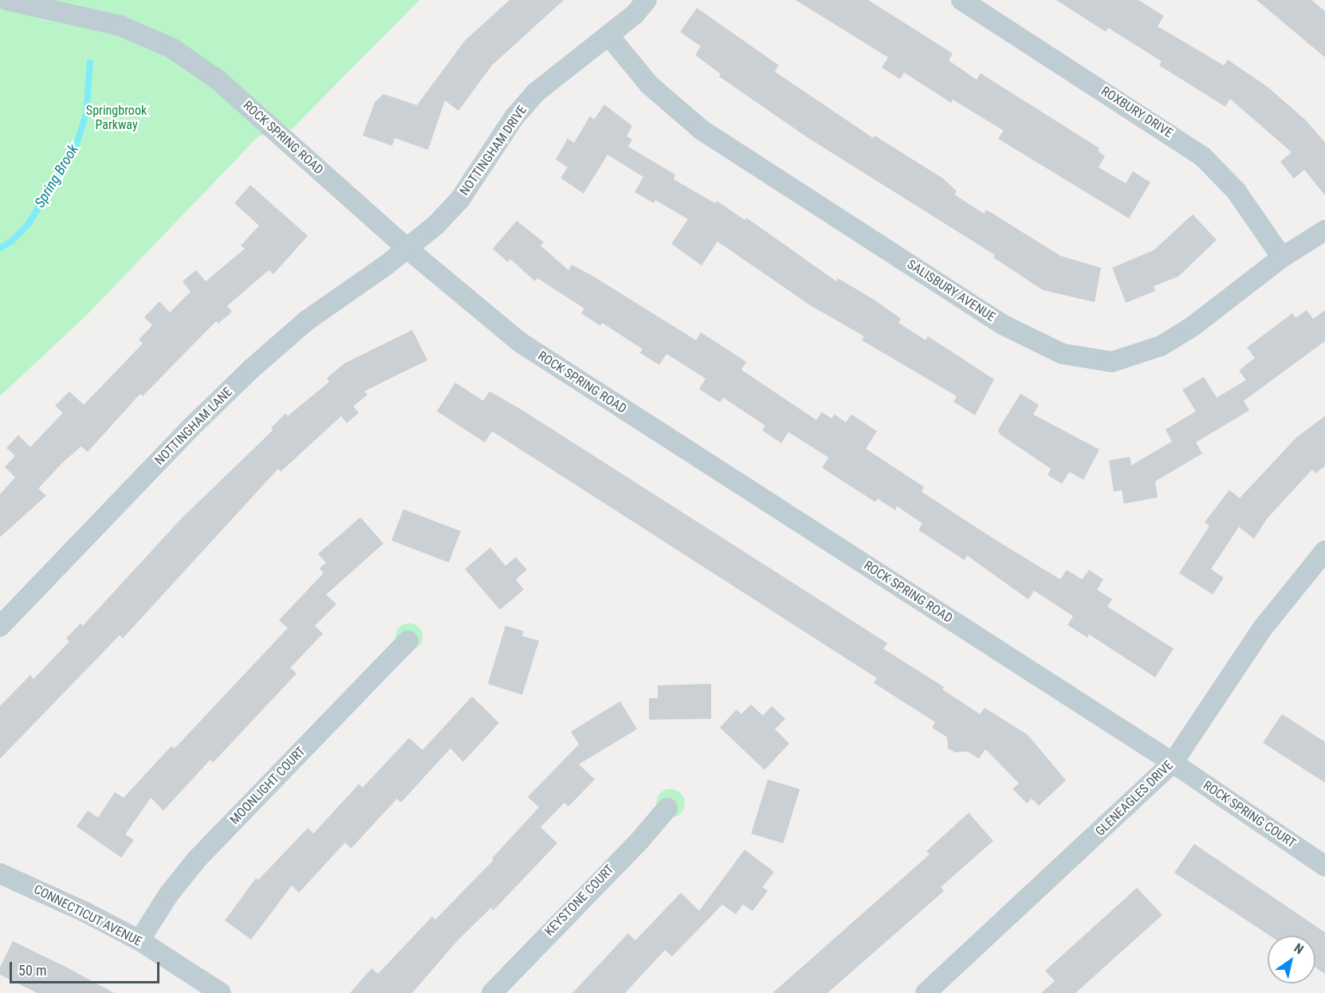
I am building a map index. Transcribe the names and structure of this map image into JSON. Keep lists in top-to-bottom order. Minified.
{"streets":{"street":["ROXBURY DRIVE","ROCK SPRING ROAD","NOTTINGHAM DRIVE","SALISBURY AVENUE","NOTTINGHAM LANE","MOONLIGHT COURT","GLENEAGLES DRIVE","ROCK SPRING COURT","KEYSTONE COURT","CONNECTICUT AVENUE"]},"crossings":[["ROXBURY DRIVE","SALISBURY AVENUE"],["ROCK SPRING ROAD","NOTTINGHAM DRIVE"],["ROCK SPRING ROAD","NOTTINGHAM LANE"],["ROCK SPRING ROAD","GLENEAGLES DRIVE"],["ROCK SPRING ROAD","ROCK SPRING COURT"],["NOTTINGHAM DRIVE","SALISBURY AVENUE"],["NOTTINGHAM DRIVE","NOTTINGHAM LANE"],["MOONLIGHT COURT","CONNECTICUT AVENUE"],["GLENEAGLES DRIVE","ROCK SPRING COURT"]],"water":["Spring Brook"],"parks":["Springbrook Parkway"],"scale_bar":"50 m","north":"top right"}
